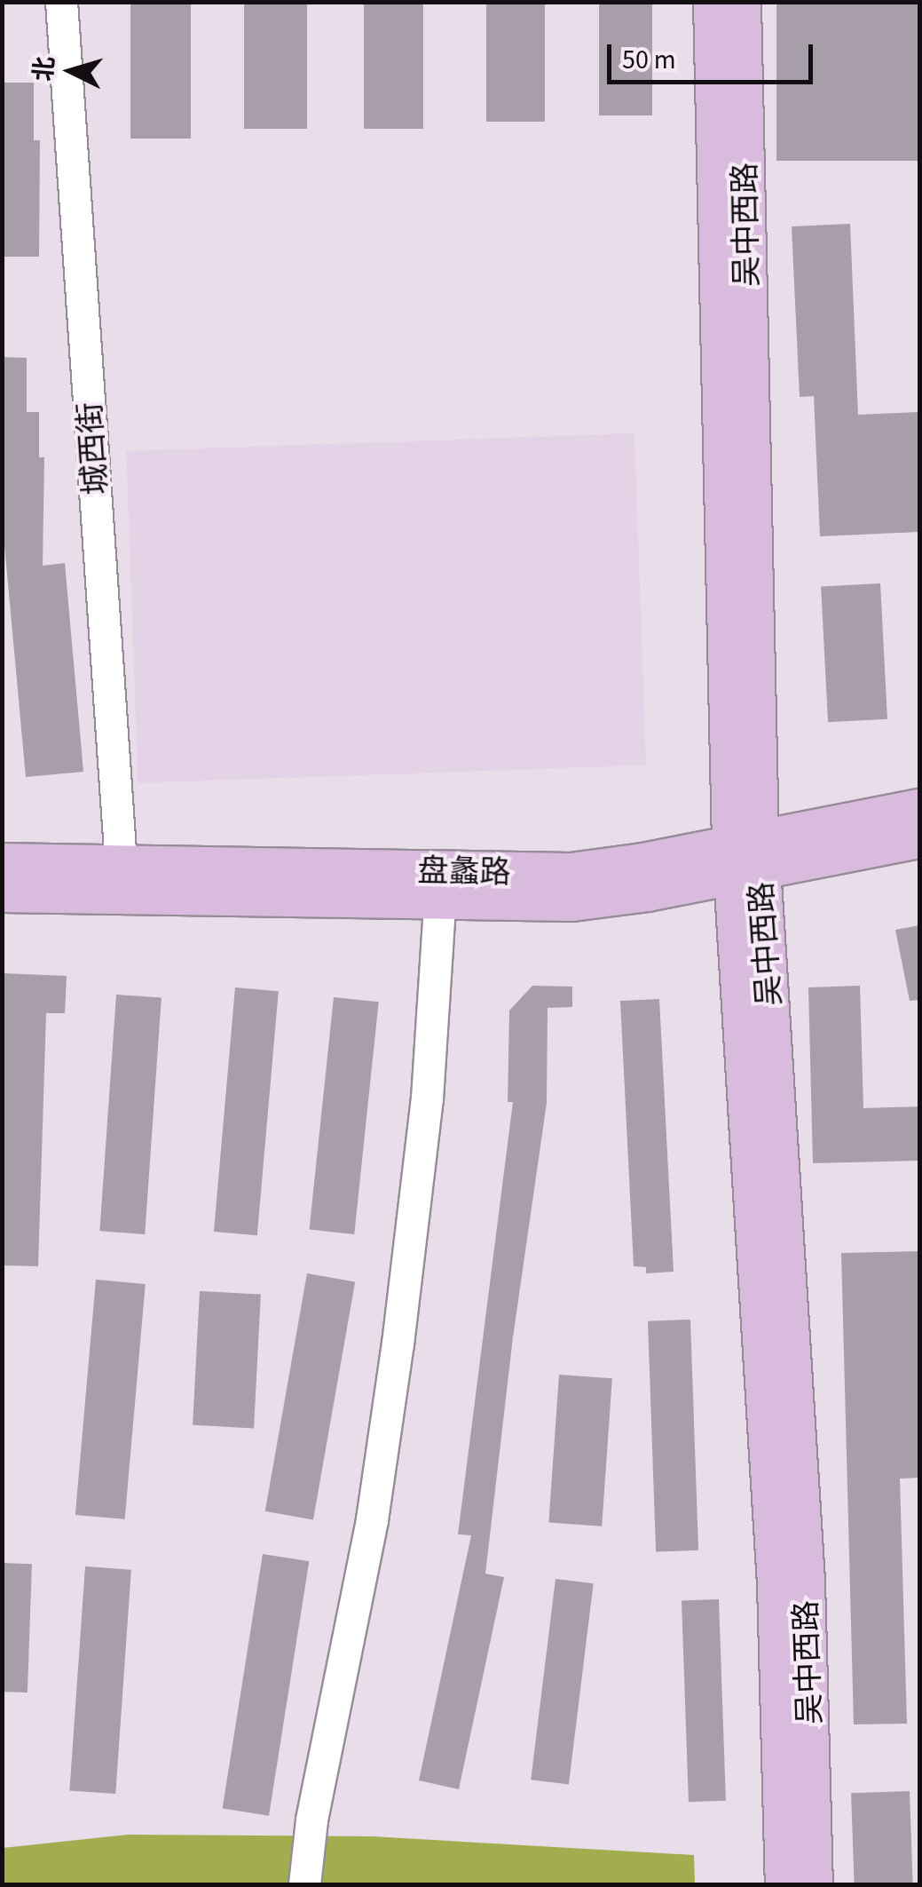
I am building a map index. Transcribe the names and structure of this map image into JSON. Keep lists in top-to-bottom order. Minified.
{"streets":{"main road":["吴中西路","盘蠡路"],"street":["城西街"]},"crossings":[["吴中西路","盘蠡路"],["城西街","盘蠡路"]],"scale_bar":"50 m","north":"left"}
